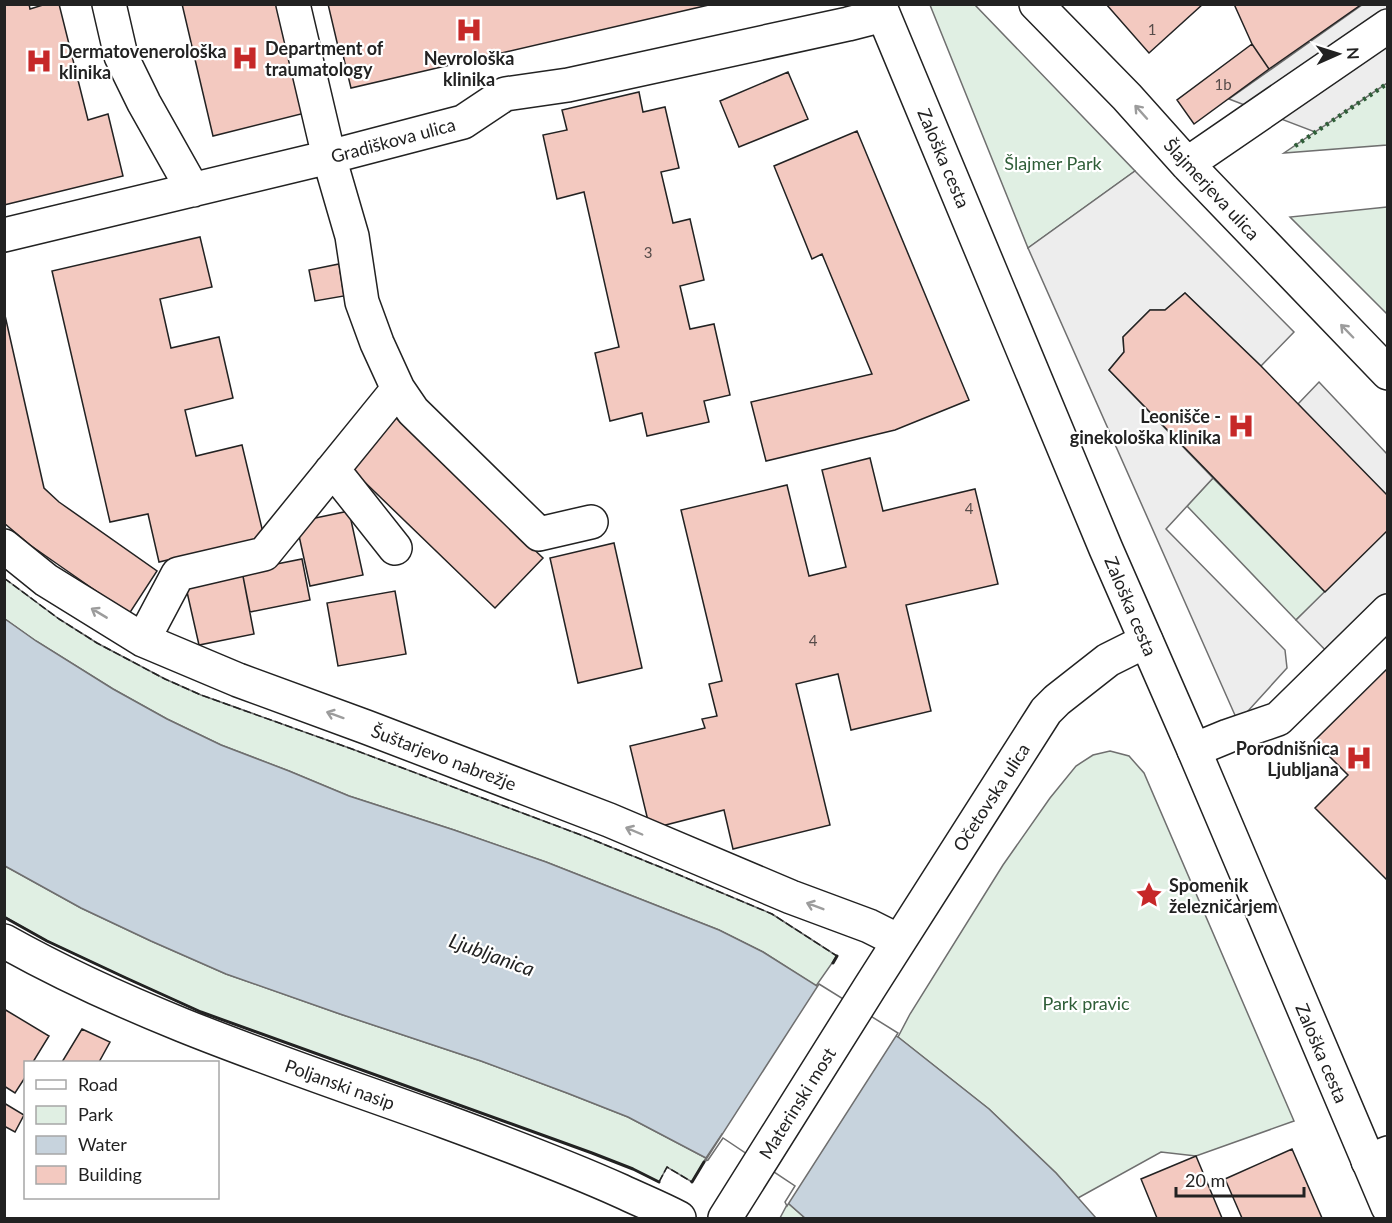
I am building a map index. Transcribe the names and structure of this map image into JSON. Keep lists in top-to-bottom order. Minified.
{"streets":{"street":["Gradiškova ulica","Zaloška cesta","Šlajmerjeva ulica","Šuštarjevo nabrežje","Očetovska ulica","Poljanski nasip","Materinski most"]},"crossings":[["Gradiškova ulica","Zaloška cesta"],["Zaloška cesta","Očetovska ulica"],["Šuštarjevo nabrežje","Očetovska ulica"],["Očetovska ulica","Materinski most"]],"one_way":["Šlajmerjeva ulica","Šuštarjevo nabrežje"],"water":["Ljubljanica"],"parks":["Šlajmer Park","Park pravic"],"places":{"hospital":["Nevrološka klinika","Department of traumatology","Dermatovenerološka klinika","Leonišče - ginekološka klinika","Porodnišnica Ljubljana"],"place":["Spomenik železničarjem"]},"house_numbers":["1","1b","3","4","4"],"legend":["Road","Park","Water","Building"],"scale_bar":"20 m","north":"right"}
